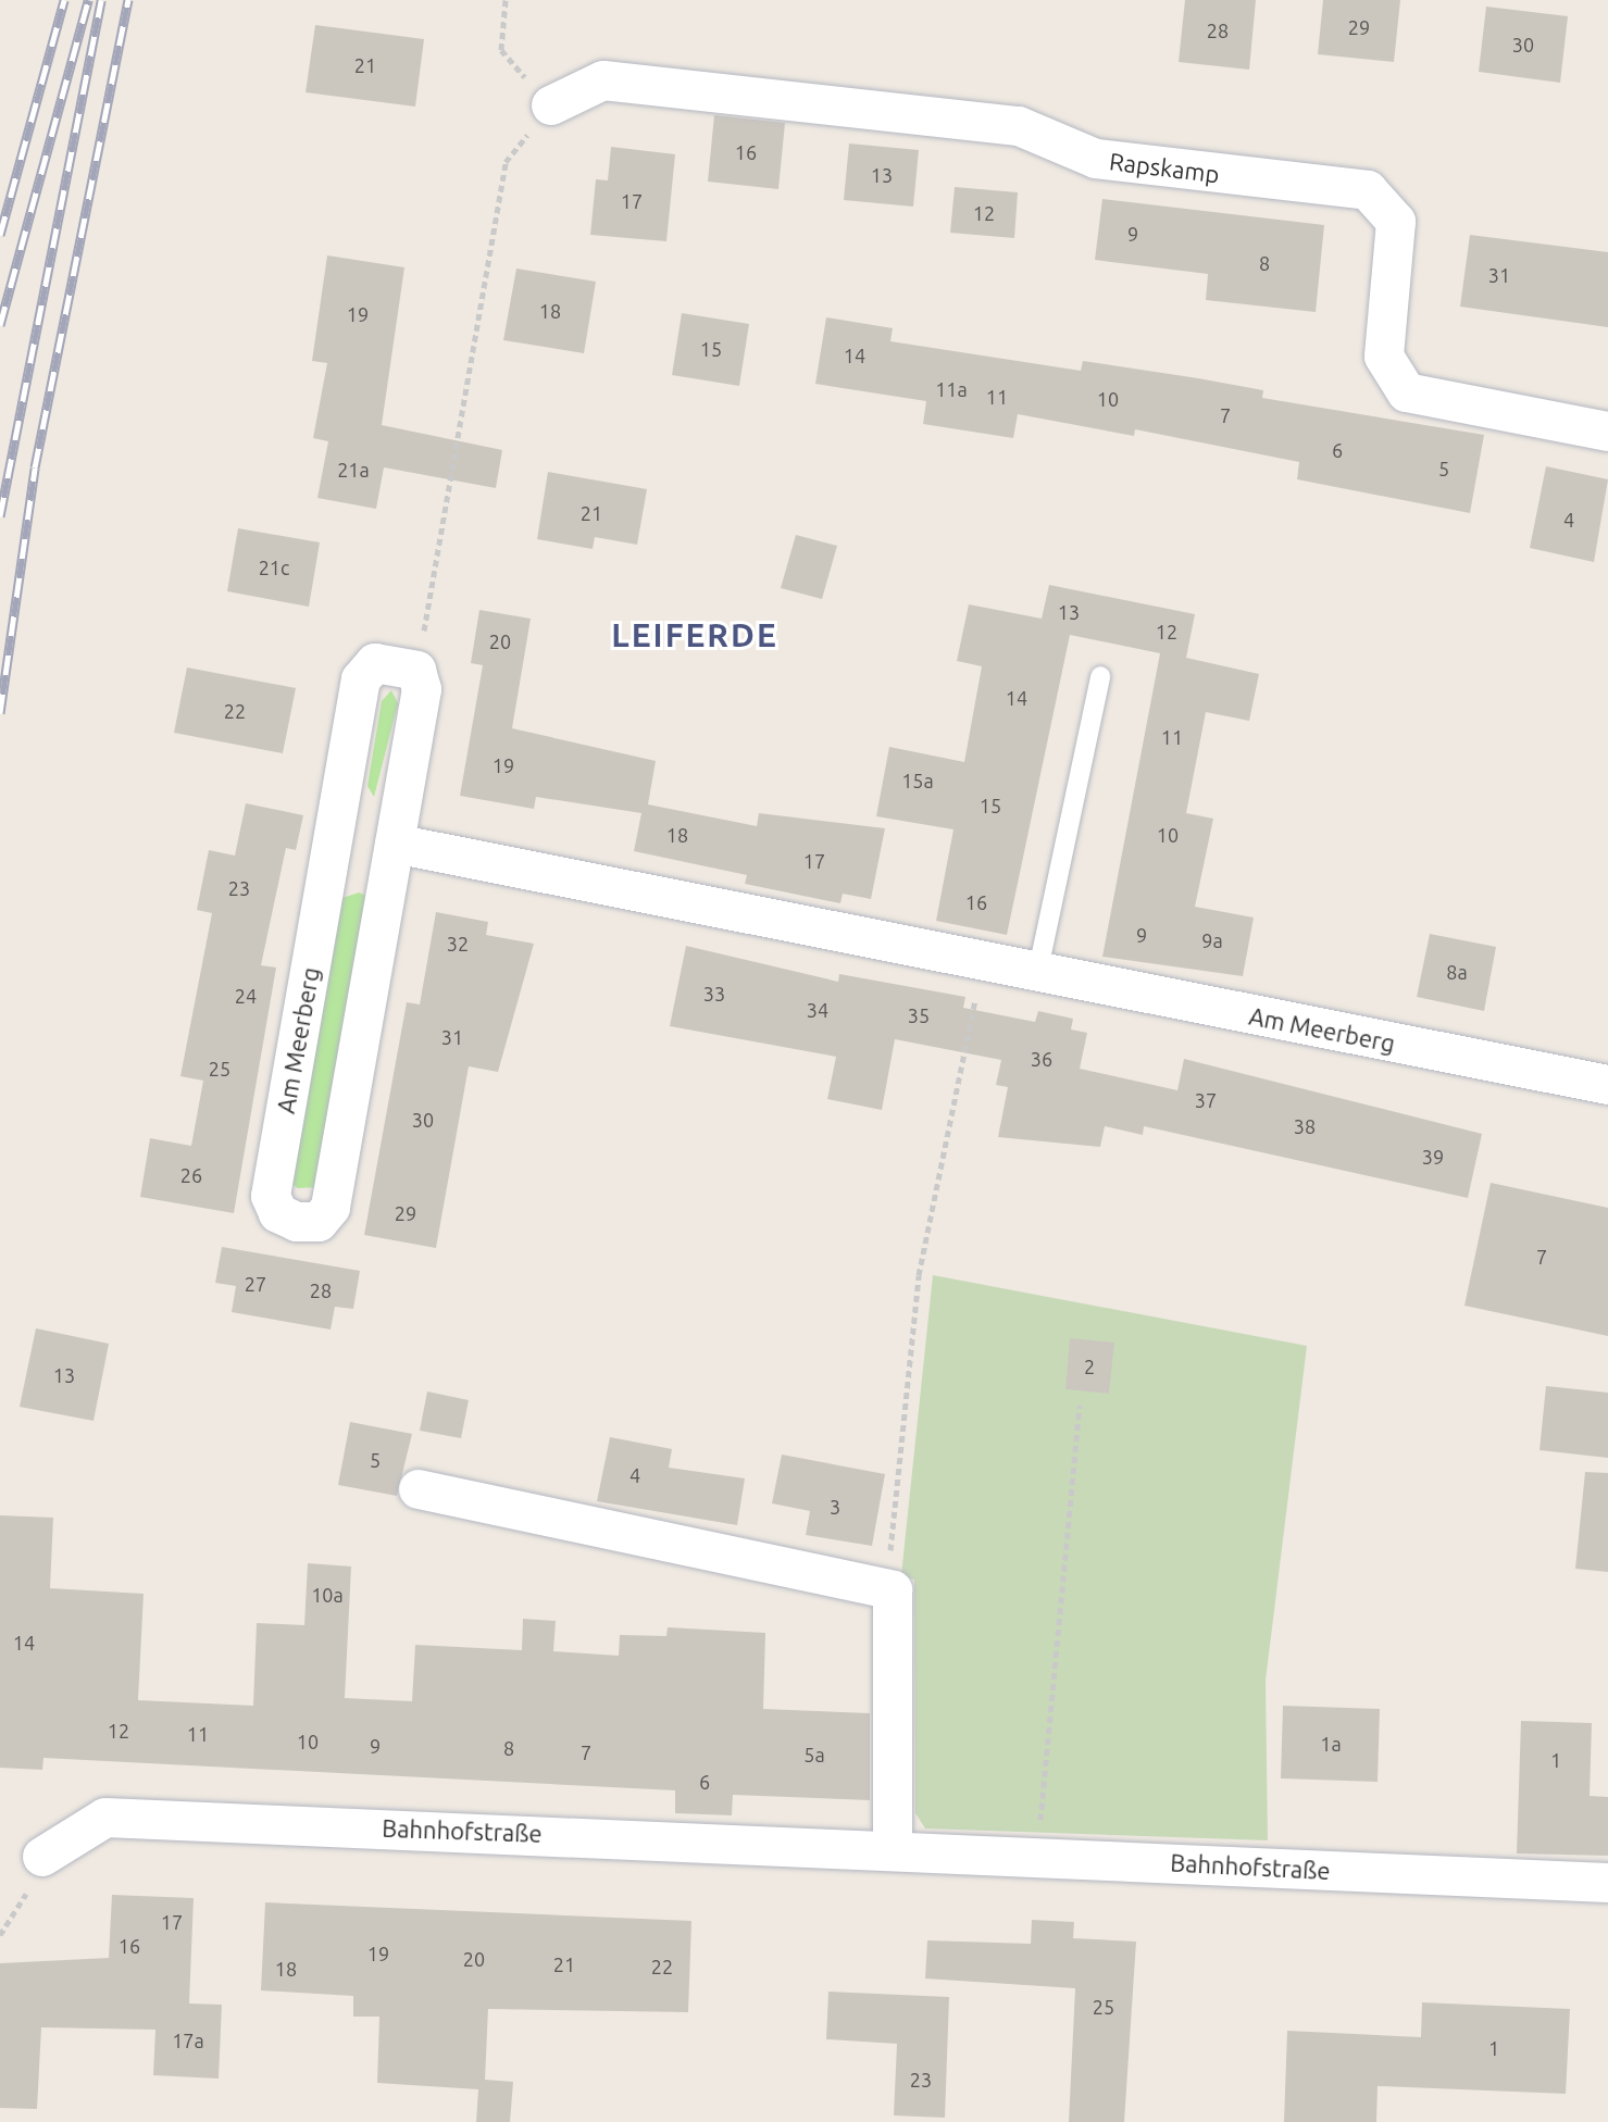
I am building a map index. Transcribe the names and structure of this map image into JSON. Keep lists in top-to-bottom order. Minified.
{"streets":{"street":["Rapskamp","Am Meerberg","Bahnhofstraße"]},"districts":["LEIFERDE"],"house_numbers":["29","28","30","21","16","13","17","12","9","8","31","18","19","15","14","11a","11","10","7","6","5","21a","21","4","21c","13","12","20","14","22","11","19","15a","15","18","10","17","23","16","9","9a","32","8a","33","24","34","35","31","36","25","37","30","38","39","26","29","7","27","28","2","13","5","4","3","10a","14","12","11","10","1a","9","8","7","5a","1","6","17","16","19","20","21","22","18","25","17a","1","23"]}
